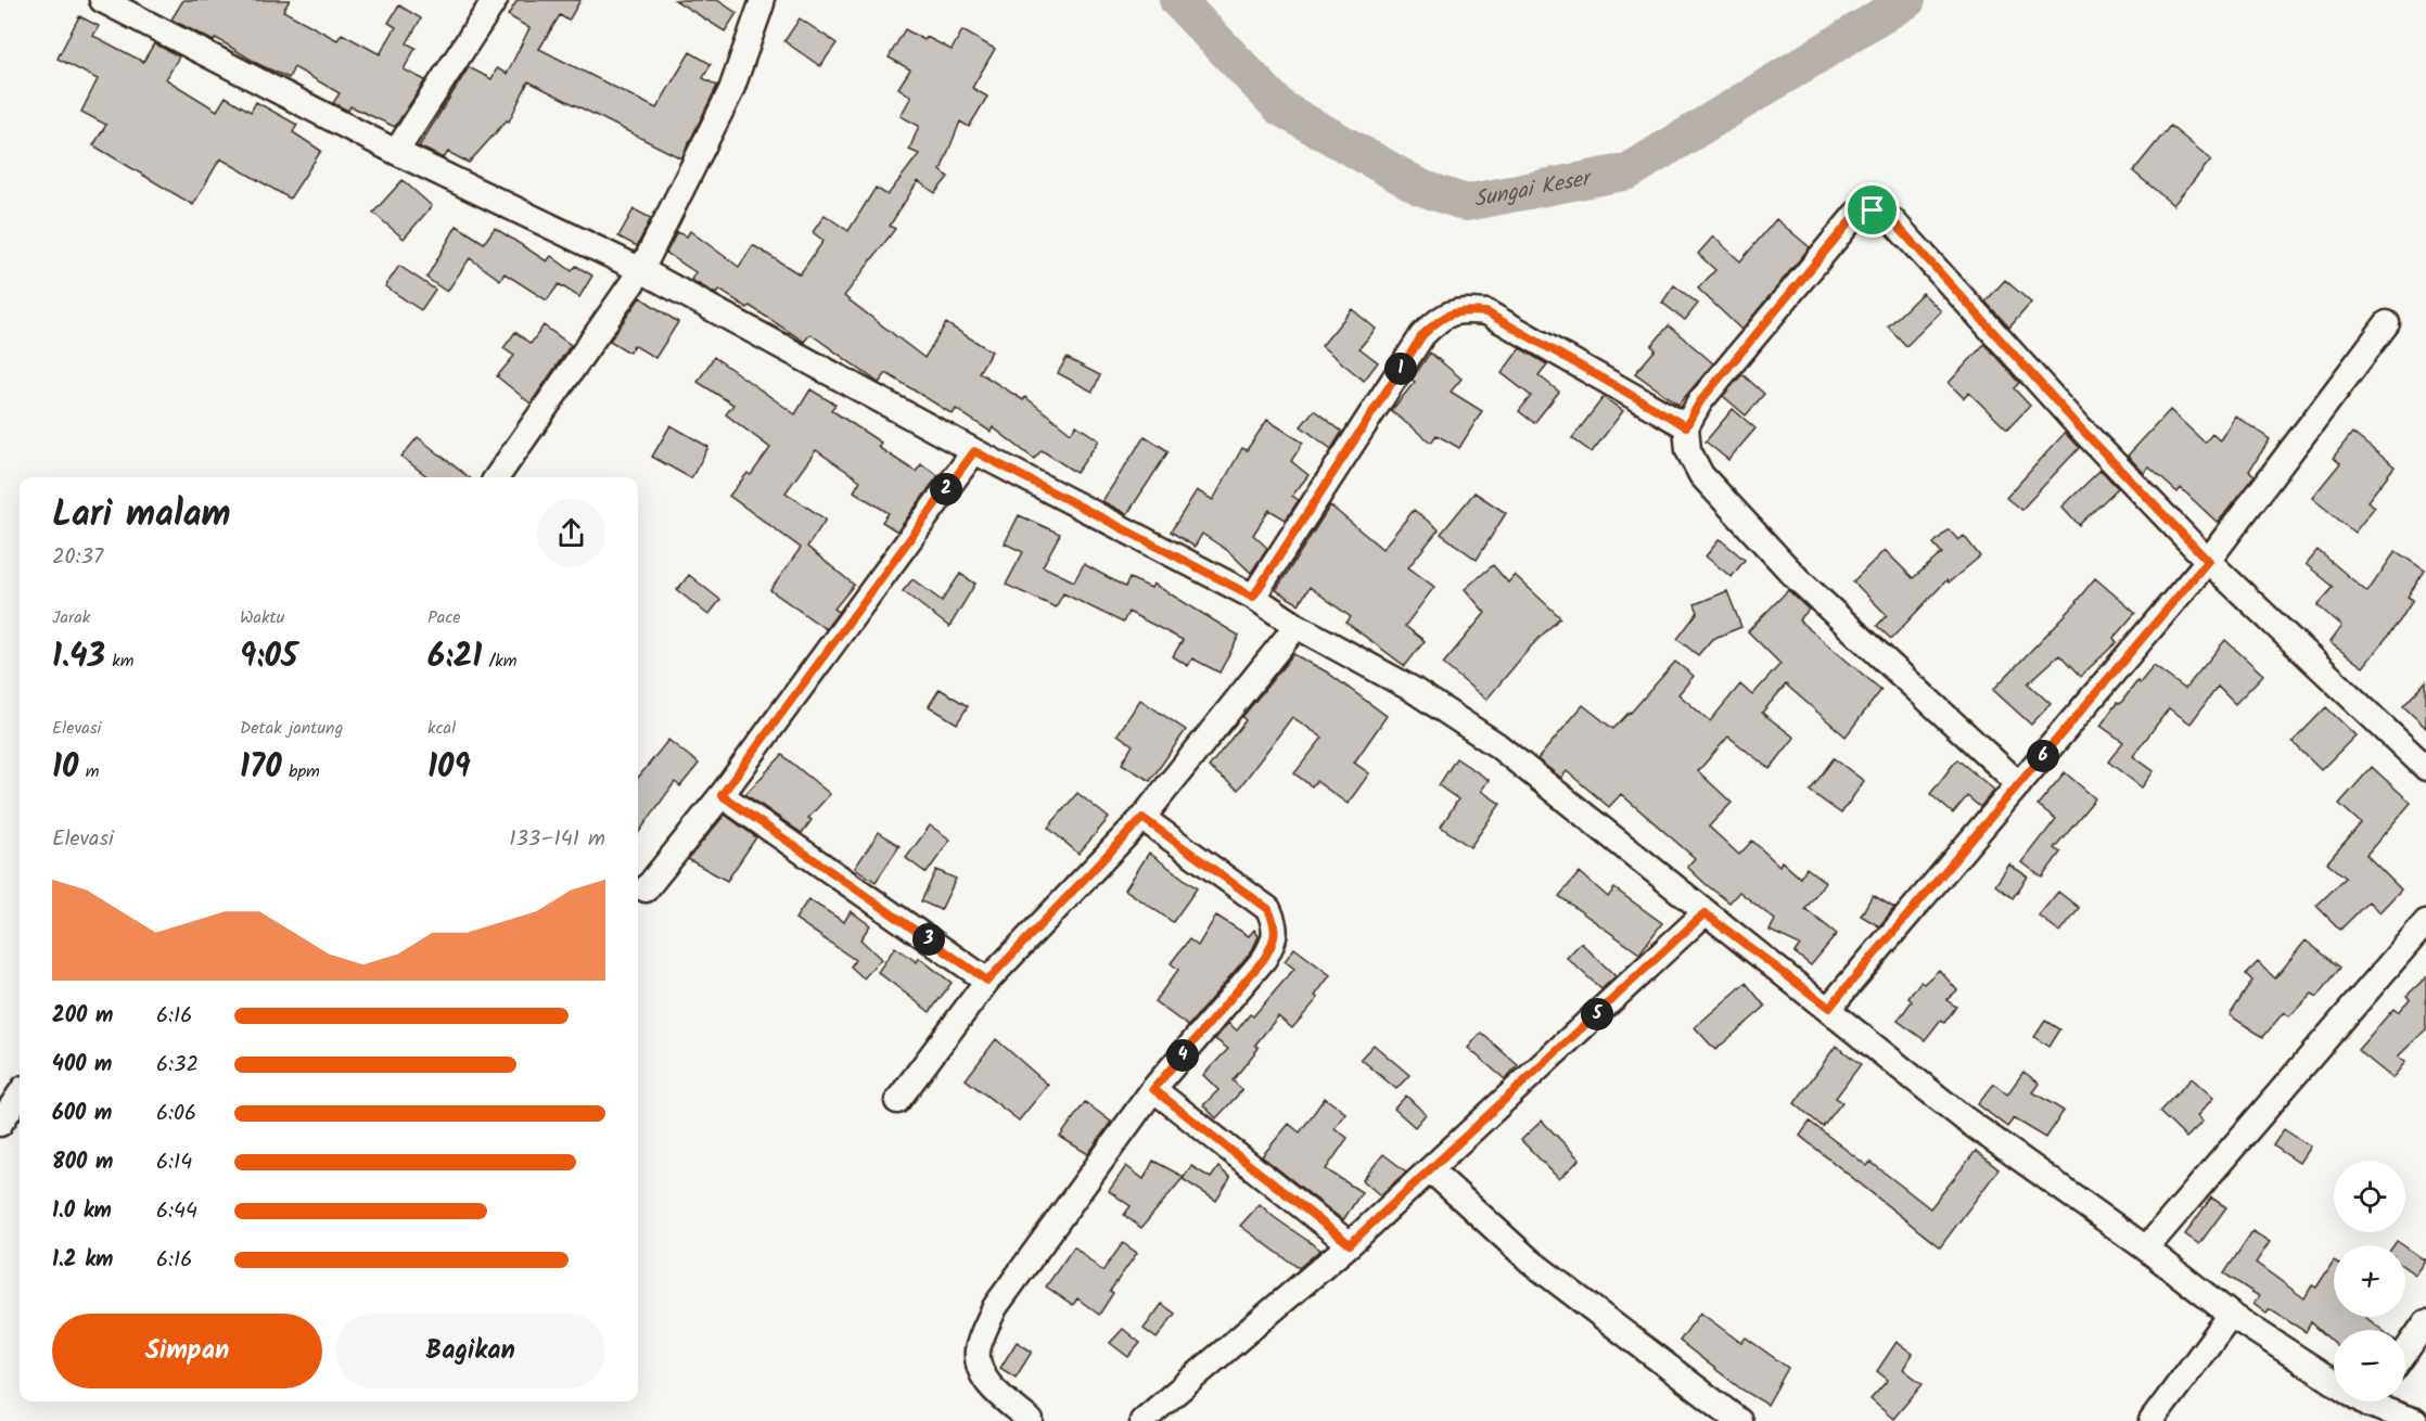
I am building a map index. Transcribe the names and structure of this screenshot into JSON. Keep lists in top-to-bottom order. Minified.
{"water":["Sungai Keser"],"page":{"pins":["1","2","6","3","5","4"],"heading":["Lari malam","20:37"],"stats":[["Jarak","1.43 km"],["Waktu","9:05"],["Pace","6:21 /km"],["Elevasi","10 m"],["Detak jantung","170 bpm"],["kcal","109"]],"chart":["Elevasi","133–141 m"],"list":[{"name":"200 m","note":"6:16"},{"name":"400 m","note":"6:32"},{"name":"600 m","note":"6:06"},{"name":"800 m","note":"6:14"},{"name":"1.0 km","note":"6:44"},{"name":"1.2 km","note":"6:16"}],"map_buttons":["+","−"],"buttons":["Simpan","Bagikan"]}}
